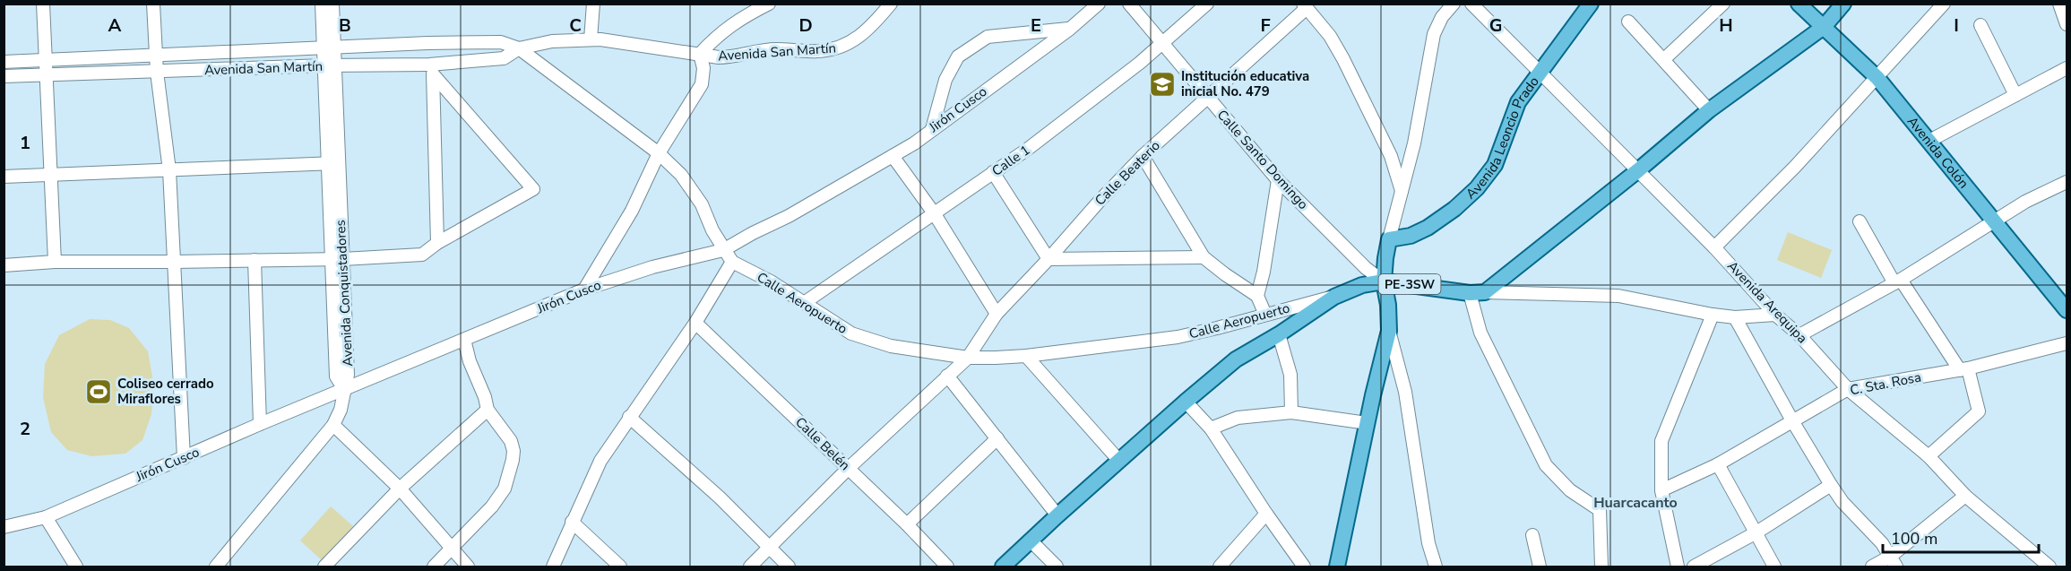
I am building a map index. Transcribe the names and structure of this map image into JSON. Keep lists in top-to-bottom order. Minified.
{"streets":{"main road":["Avenida Leoncio Prado","Avenida Colón","PE-3SW"],"street":["Avenida San Martín","Jirón Cusco","Calle Santo Domingo","Calle 1","Calle Beaterio","Avenida Conquistadores","Avenida Arequipa","Calle Aeropuerto","C. Sta. Rosa","Calle Belén"]},"crossings":[["Avenida San Martín","Avenida Conquistadores"],["Avenida San Martín","Calle Aeropuerto"],["Jirón Cusco","Avenida Conquistadores"],["Jirón Cusco","Calle Aeropuerto"],["Avenida Leoncio Prado","Avenida Arequipa"],["Calle Santo Domingo","Calle 1"],["Calle Santo Domingo","Calle Beaterio"],["Calle Santo Domingo","PE-3SW"],["Calle 1","Calle Aeropuerto"],["Calle Beaterio","Calle Aeropuerto"],["Calle Beaterio","Calle Belén"],["PE-3SW","Calle Aeropuerto"],["Avenida Arequipa","C. Sta. Rosa"]],"districts":["Huarcacanto"],"places":{"school or university":["Institución educativa inicial No. 479"],"sports":["Coliseo cerrado Miraflores"]},"scale_bar":"100 m","grid":{"columns":["A","B","C","D","E","F","G","H","I"],"rows":["1","2"]}}
